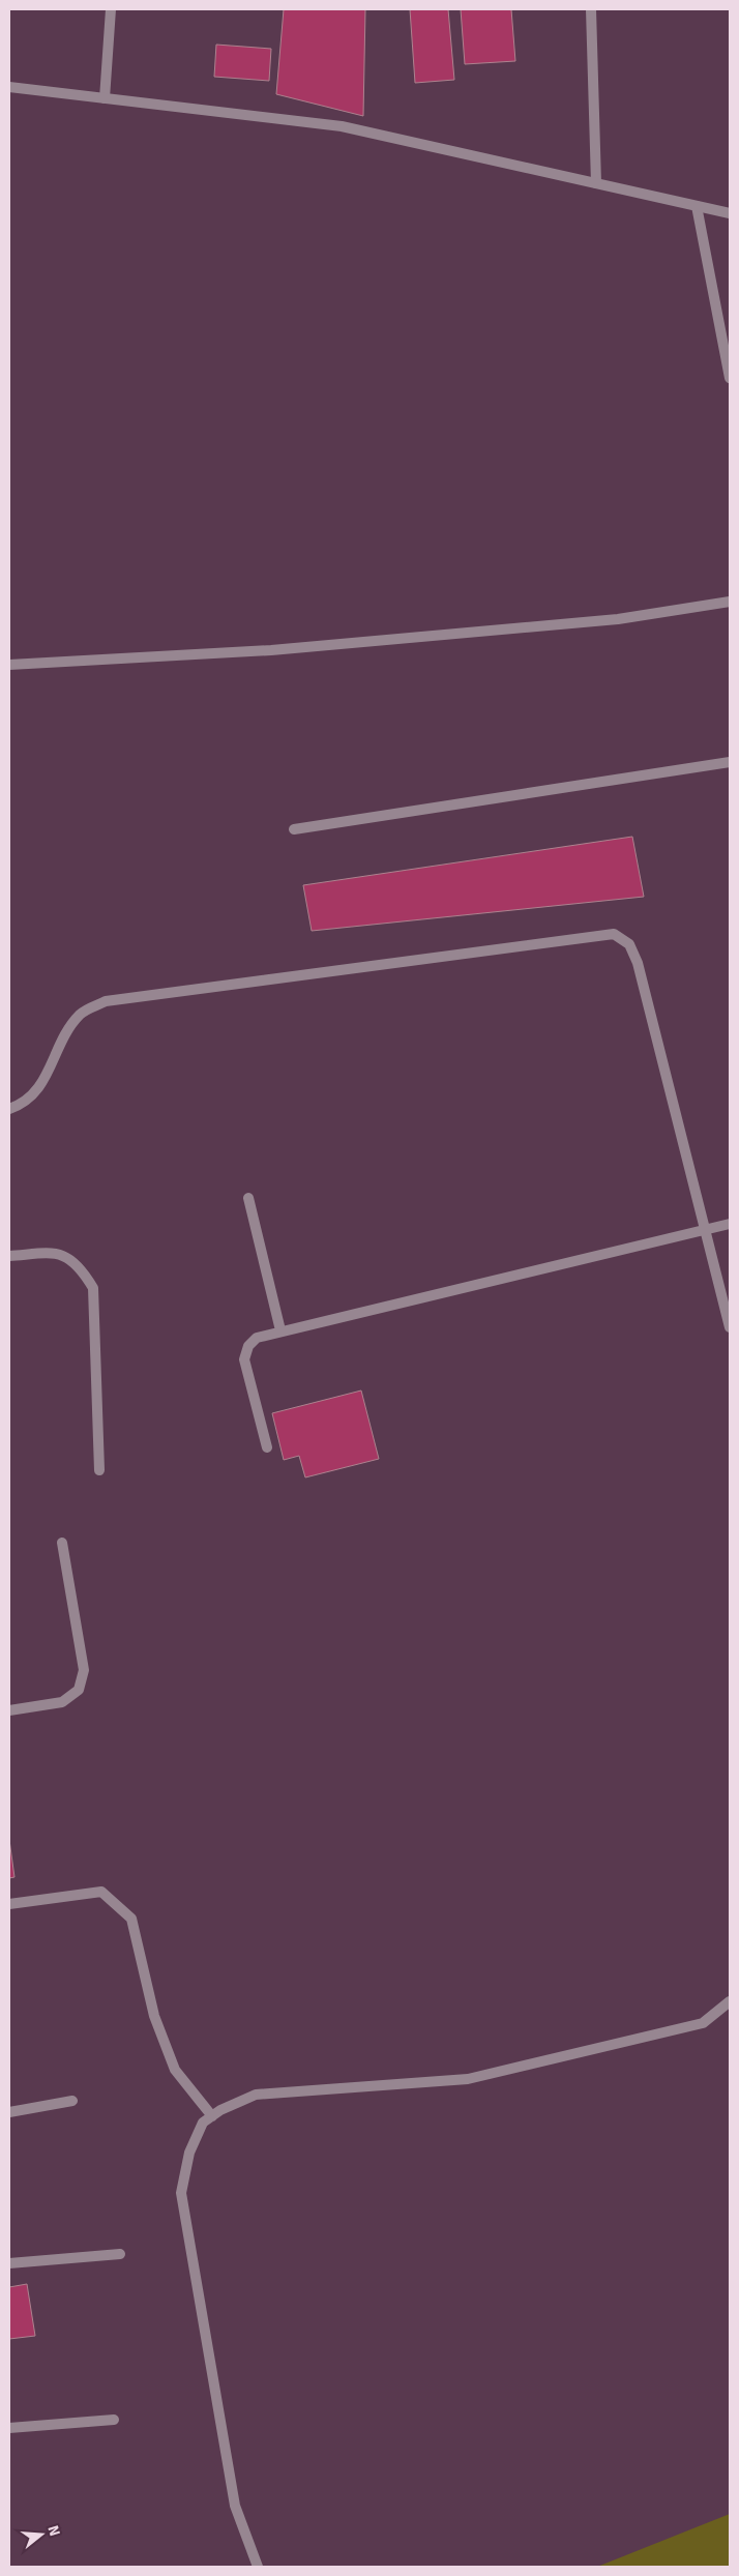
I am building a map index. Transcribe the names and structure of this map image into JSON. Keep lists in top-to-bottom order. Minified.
{"north":"right"}
